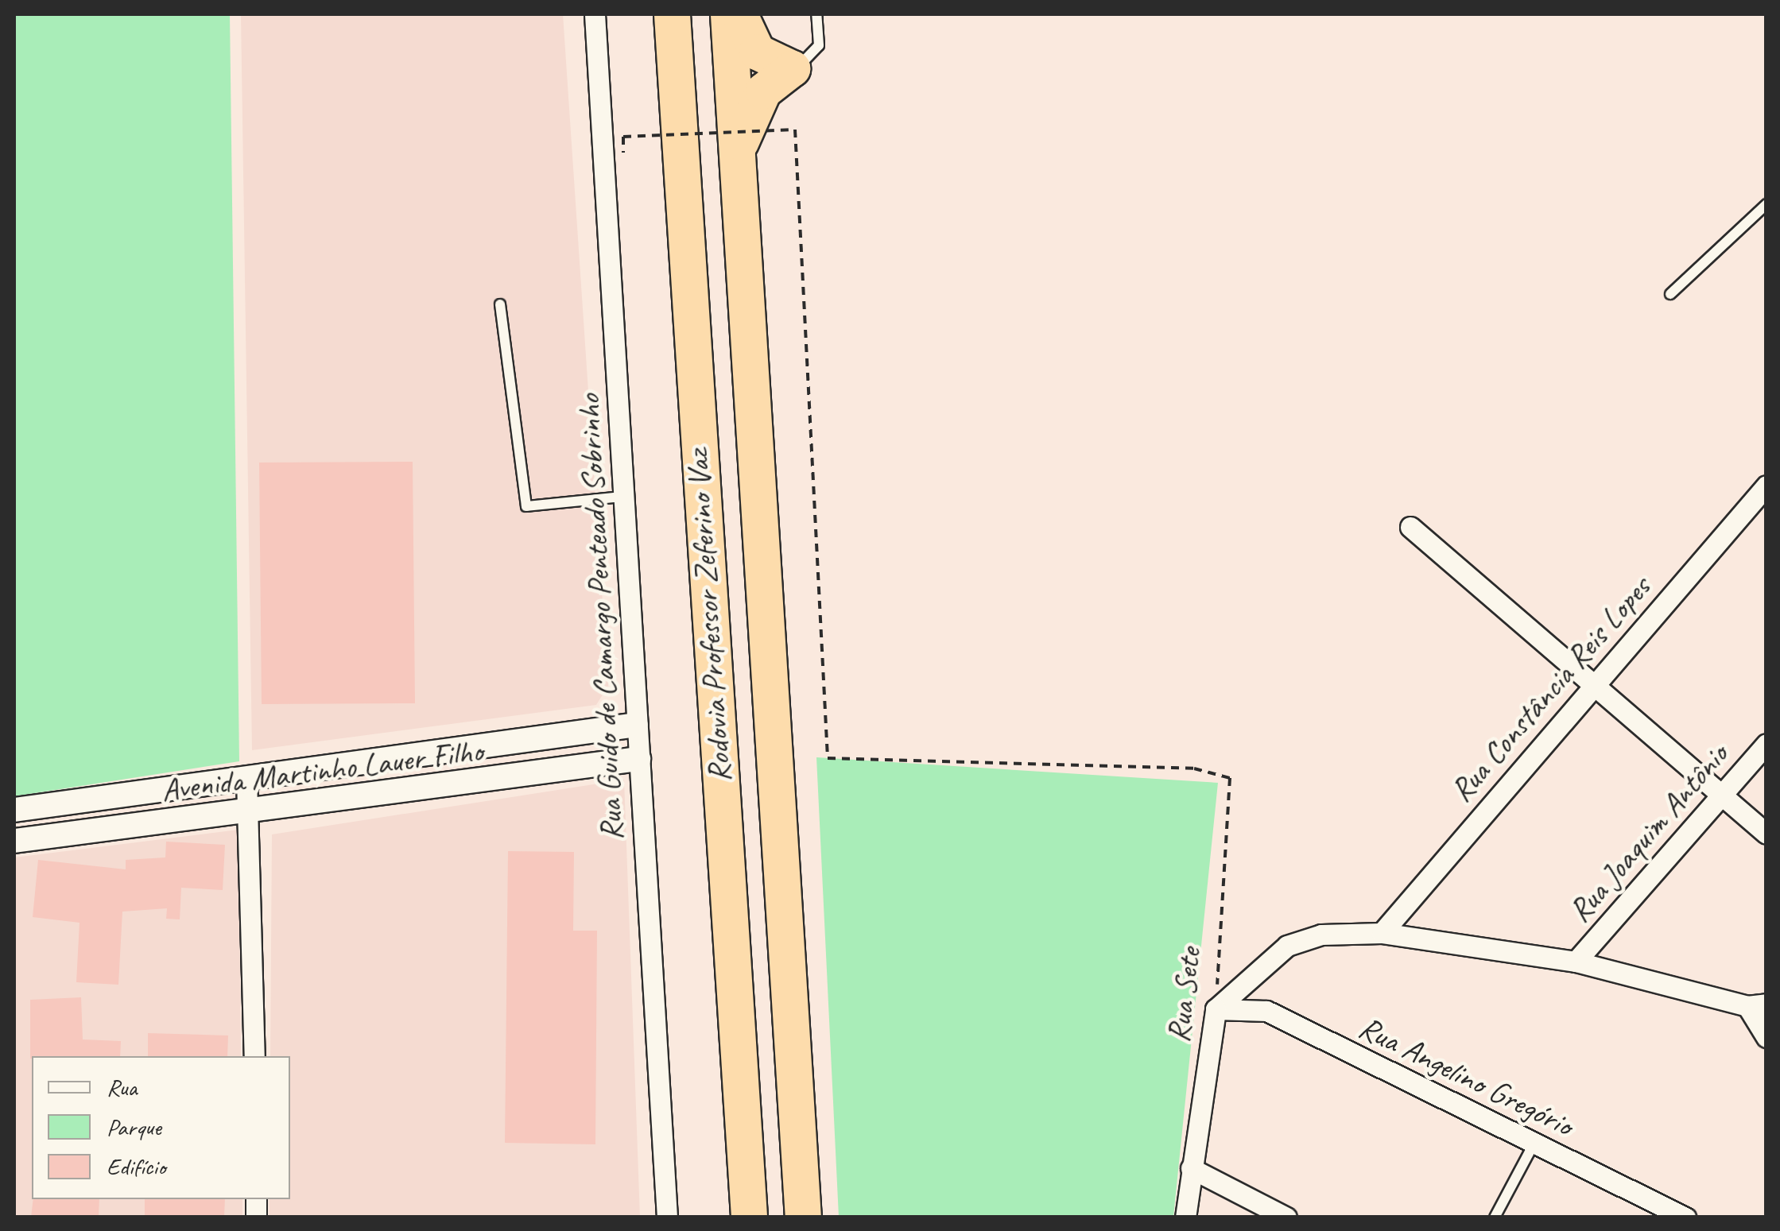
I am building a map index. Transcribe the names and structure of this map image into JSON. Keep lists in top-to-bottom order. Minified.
{"streets":{"highway":["Rodovia Professor Zeferino Vaz"],"street":["Rua Guido de Camargo Penteado Sobrinho","Rua Constância Reis Lopes","Avenida Martinho Lauer Filho","Rua Joaquim Antônio","Rua Sete","Rua Angelino Gregório"]},"crossings":[["Rua Guido de Camargo Penteado Sobrinho","Avenida Martinho Lauer Filho"],["Rua Sete","Rua Angelino Gregório"]],"legend":["Rua","Parque","Edifício"]}
